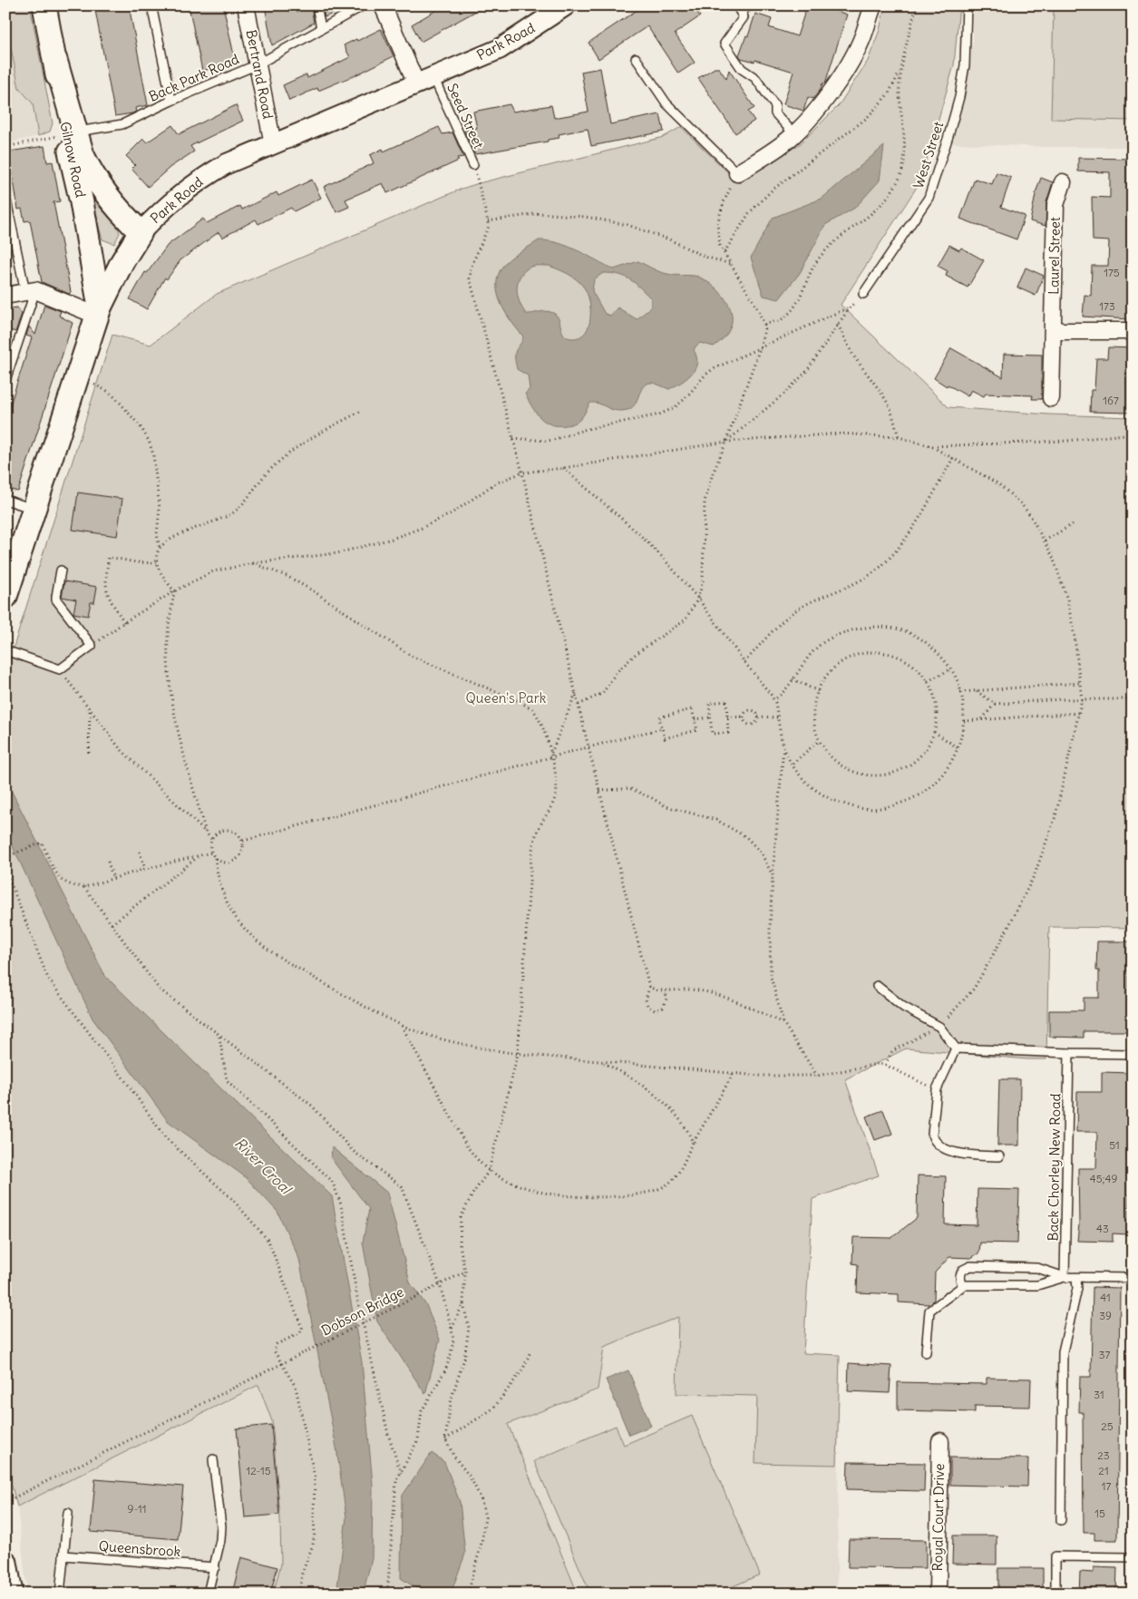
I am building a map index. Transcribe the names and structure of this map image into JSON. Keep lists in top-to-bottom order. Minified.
{"streets":{"main road":["Park Road","Gilnow Road"],"street":["Bertrand Road","Laurel Street","Royal Court Drive"],"lane":["Back Park Road","Seed Street","West Street","Back Chorley New Road","Queensbrook"],"path":["Dobson Bridge"]},"crossings":[["Park Road","Bertrand Road"],["Park Road","Seed Street"],["Park Road","Gilnow Road"],["Bertrand Road","Back Park Road"],["Back Park Road","Gilnow Road"]],"water":["River Croal"],"parks":["Queen's Park"],"house_numbers":["175","173","167","51","45;49","43","41","39","37","31","25","23","12-15","21","17","9-11","15"]}
